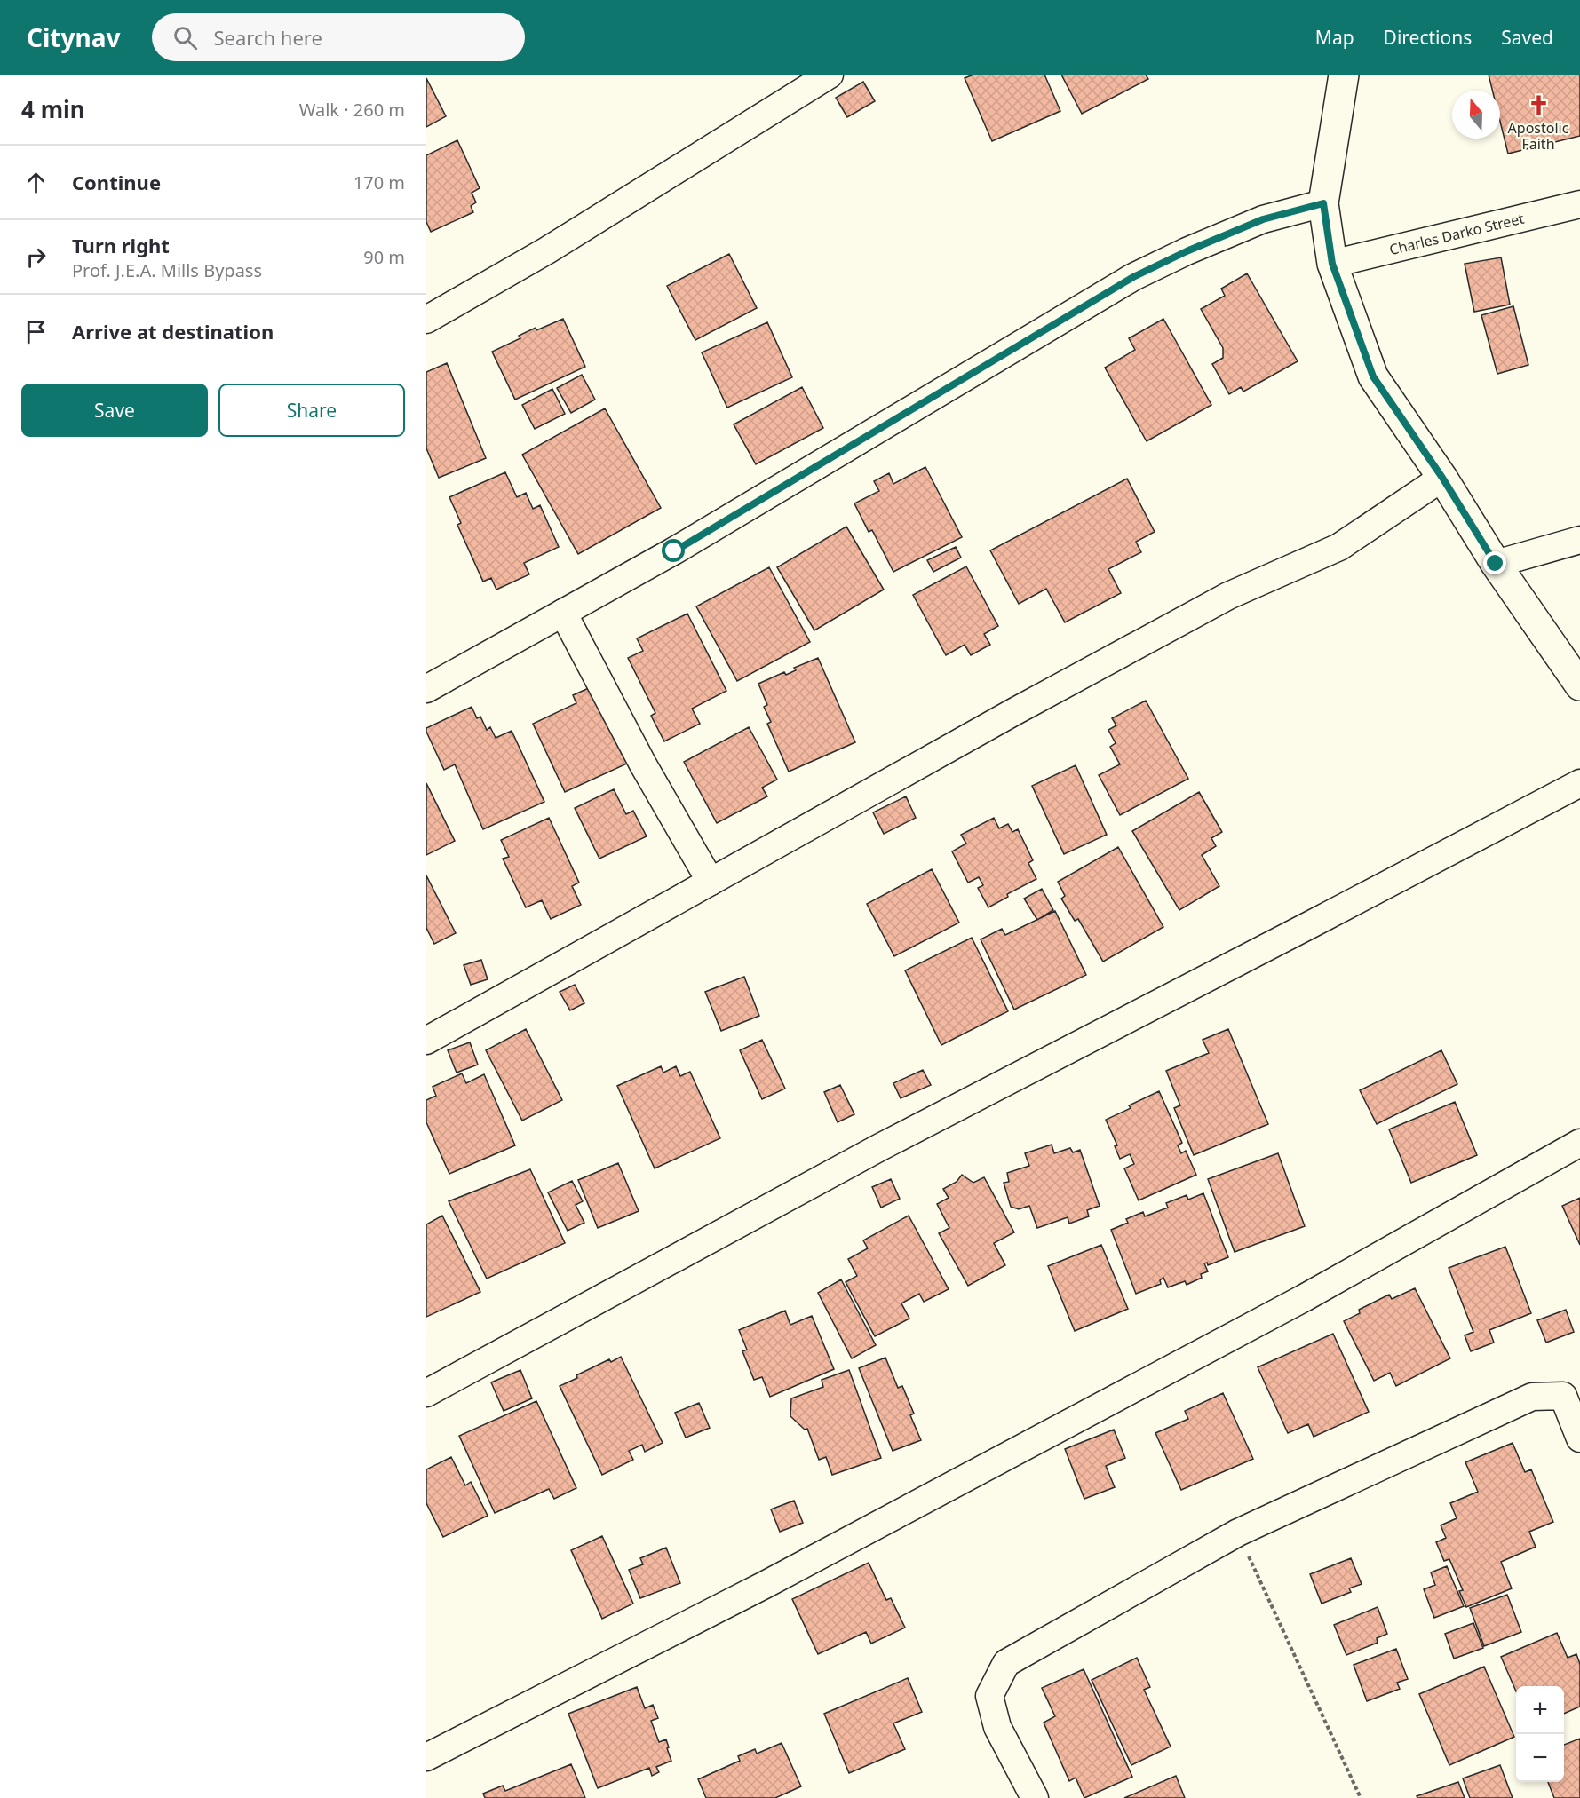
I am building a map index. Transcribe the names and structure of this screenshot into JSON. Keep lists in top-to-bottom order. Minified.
{"streets":{"street":["Charles Darko Street"]},"places":{"church":["Apostolic Faith"]},"north":"top","page":{"header":"Citynav","search":"Search here","nav":["Map","Directions","Saved"],"heading":["4 min","Walk · 260 m"],"list":[["Continue","170 m"],["Turn right","Prof. J.E.A. Mills Bypass","90 m"],"Arrive at destination"],"buttons":["Save","Share"],"map_buttons":["+","−"]}}
